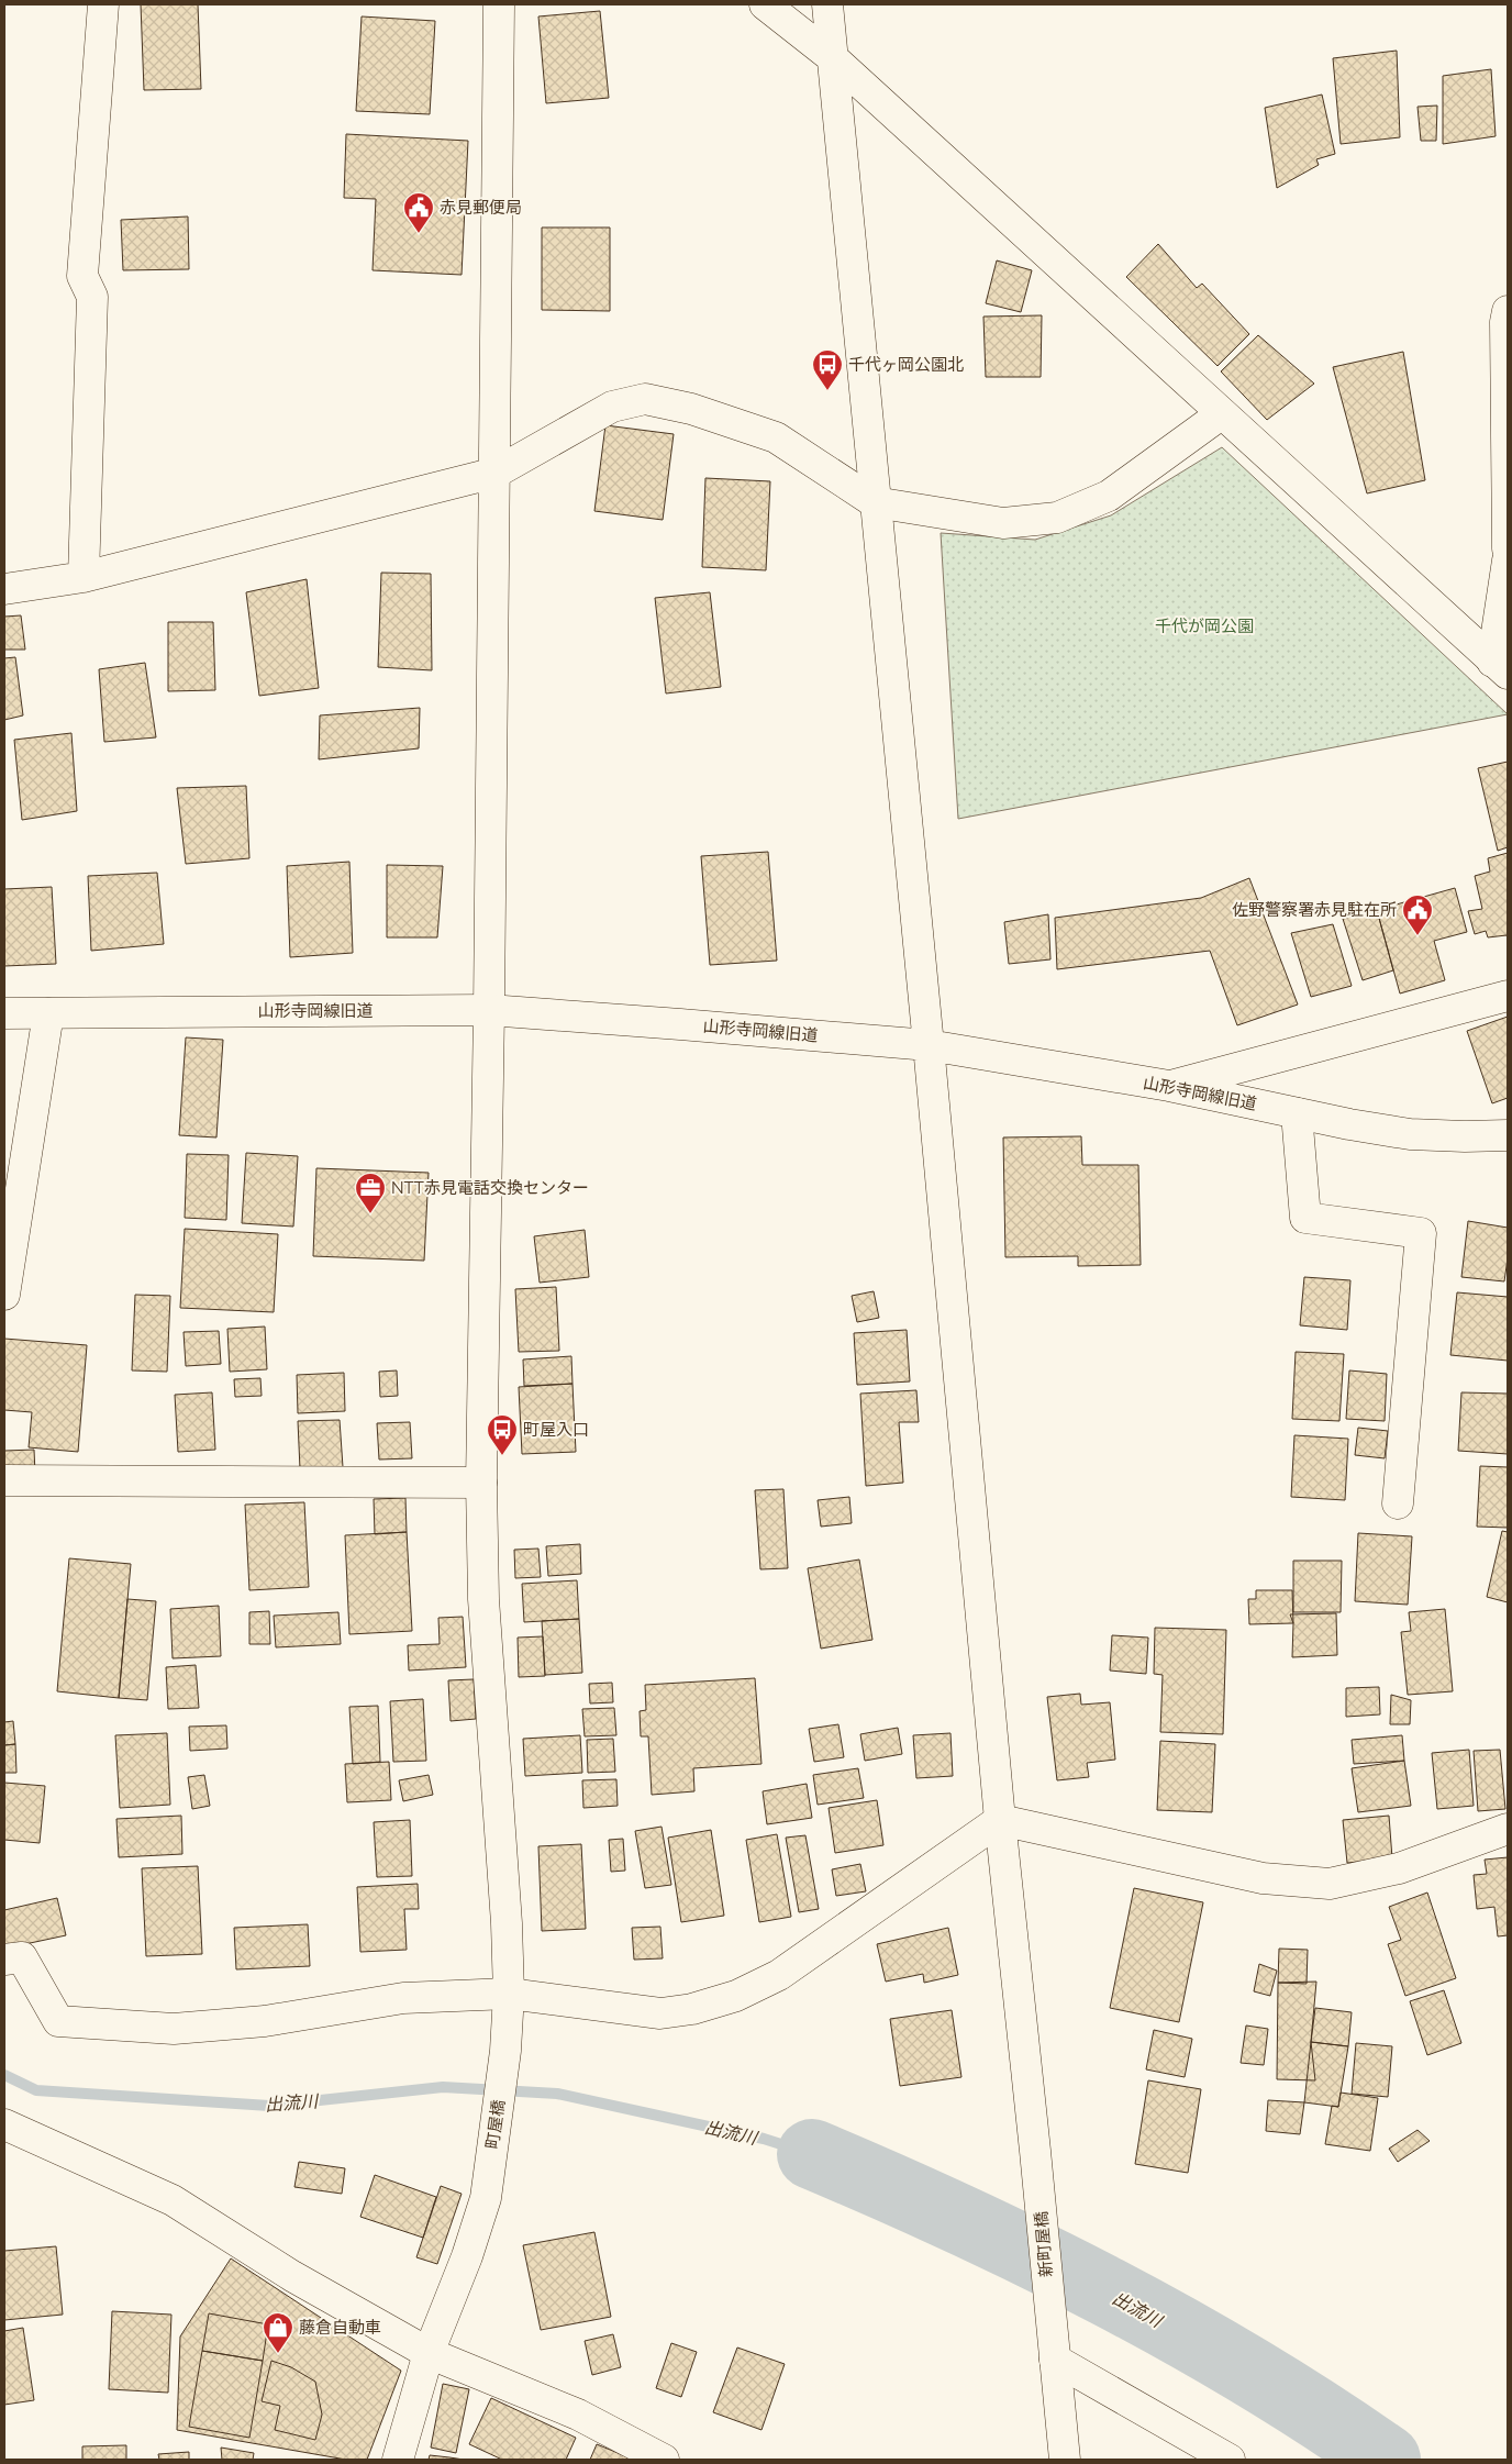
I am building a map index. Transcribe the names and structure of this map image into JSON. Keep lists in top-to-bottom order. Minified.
{"streets":{"street":["山形寺岡線旧道","町屋橋","新町屋橋"]},"crossings":[["山形寺岡線旧道","町屋橋"],["山形寺岡線旧道","新町屋橋"]],"water":["出流川"],"parks":["千代が岡公園"],"places":{"public building":["赤見郵便局","佐野警察署赤見駐在所"],"bus stop":["千代ヶ岡公園北","町屋入口"],"office":["NTT赤見電話交換センター"],"shop":["藤倉自動車"]}}
